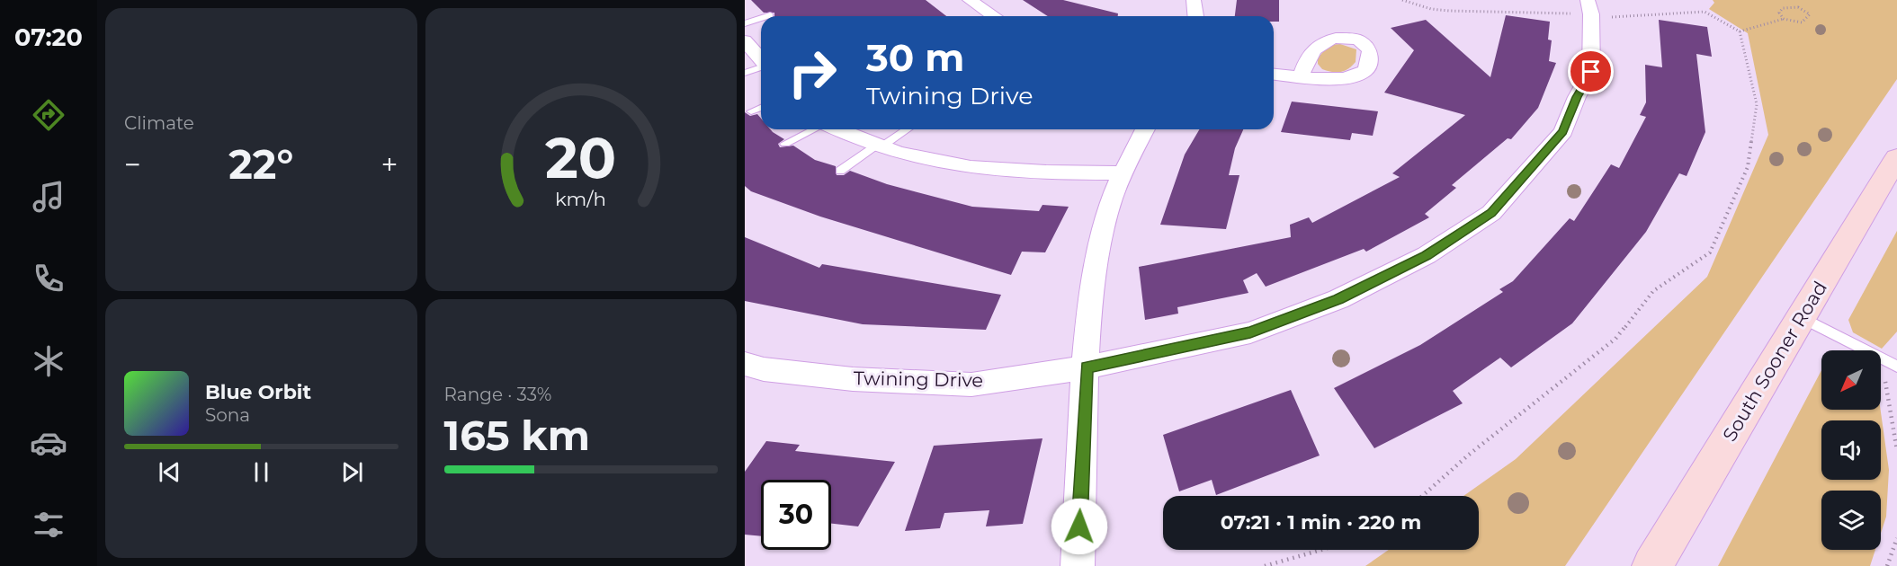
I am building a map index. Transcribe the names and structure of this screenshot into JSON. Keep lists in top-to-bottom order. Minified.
{"streets":{"main road":["South Sooner Road"],"street":["Twining Drive"]},"north":"bottom left","page":{"tabs":"07:20","tile":["Climate",["Range · 33%","165 km"]],"turn":["30 m","Twining Drive"],"heat":["−","22°","+"],"song":["Blue Orbit","Sona"],"limit":"30","trip":"07:21 · 1 min · 220 m","gauge":["20","km/h"]}}
